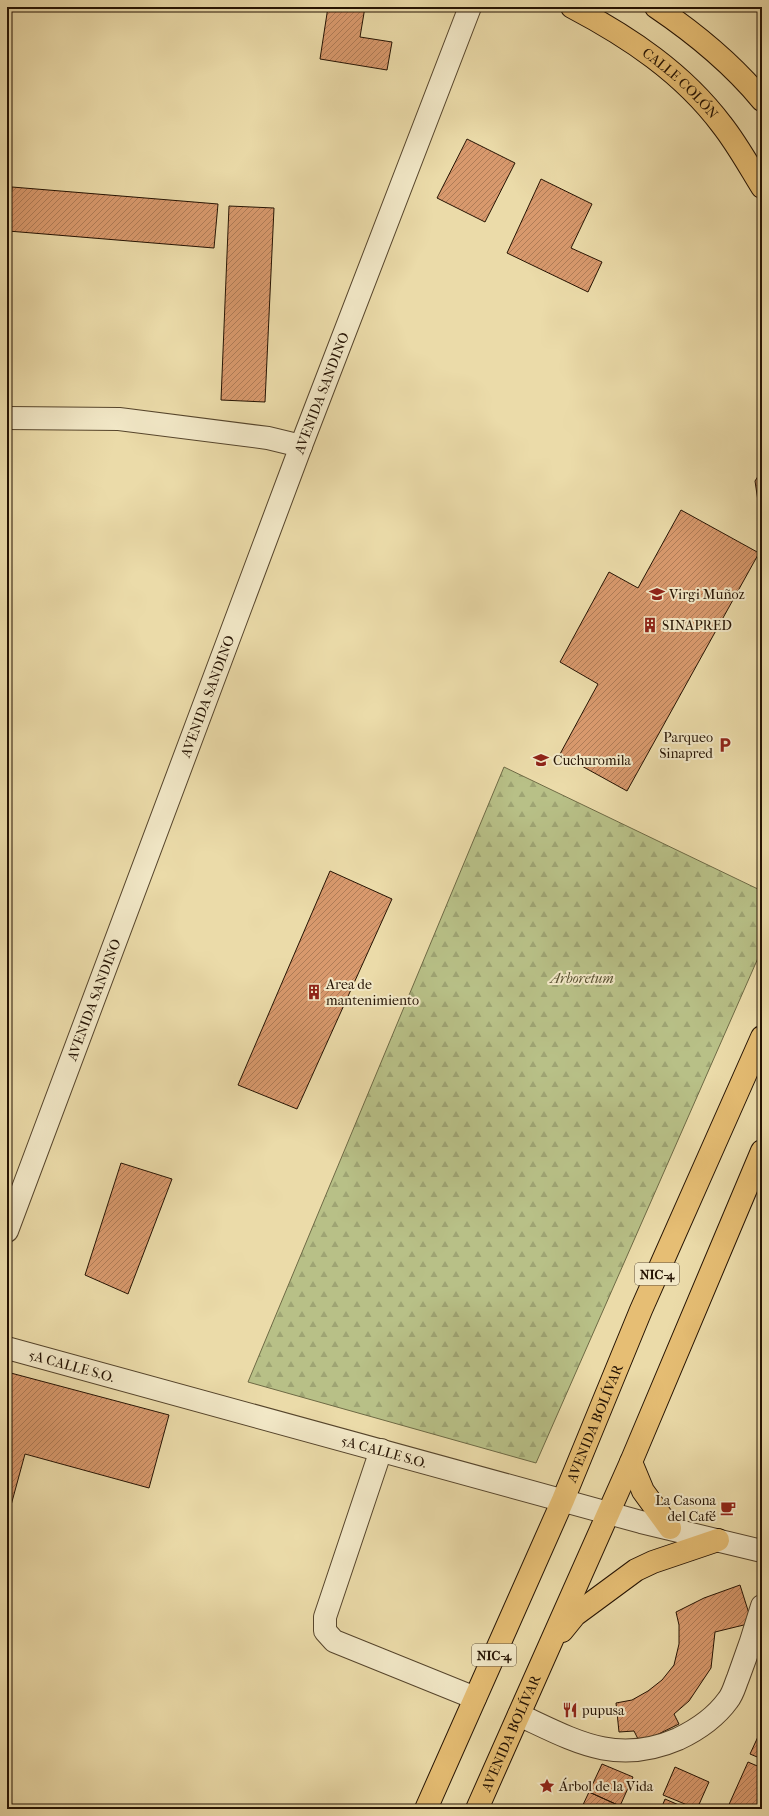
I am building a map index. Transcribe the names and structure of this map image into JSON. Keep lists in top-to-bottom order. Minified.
{"streets":{"main road":["CALLE COLÓN","NIC-4","AVENIDA BOLÍVAR"],"street":["AVENIDA SANDINO","5A CALLE S.O."]},"crossings":[["5A CALLE S.O.","AVENIDA BOLÍVAR"]],"parks":["Arboretum"],"places":{"school or university":["Virgi Muñoz","Cuchuromila"],"building":["SINAPRED","Area de mantenimiento"],"parking":["Parqueo Sinapred"],"cafe":["La Casona del Café"],"restaurant":["pupusa"],"place":["Árbol de la Vida"]}}
